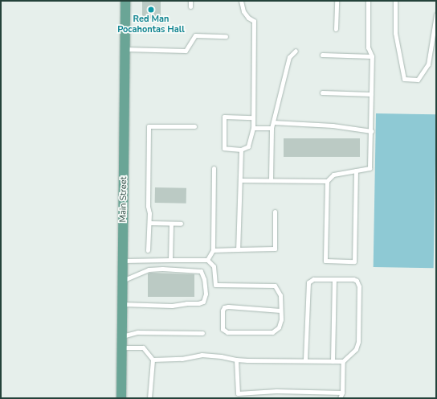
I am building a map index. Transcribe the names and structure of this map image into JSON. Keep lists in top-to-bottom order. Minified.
{"streets":{"main road":["Main Street"]},"places":["Red Man Pocahontas Hall"]}
